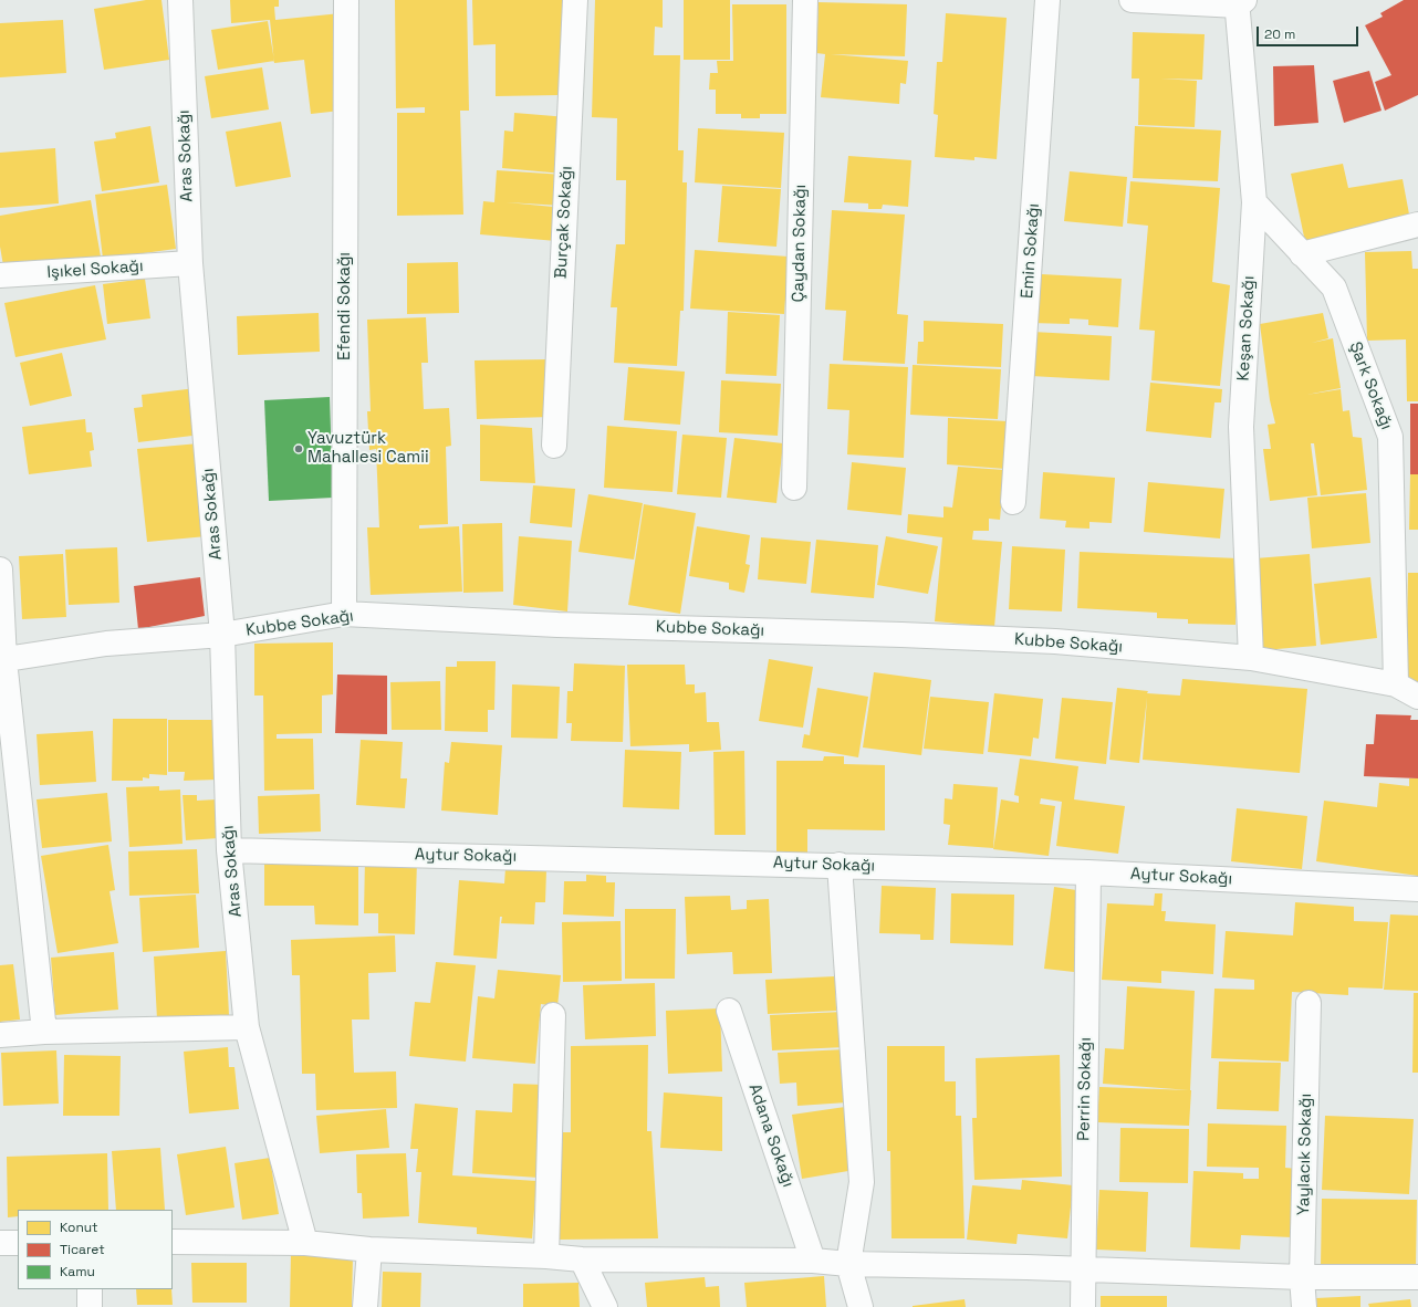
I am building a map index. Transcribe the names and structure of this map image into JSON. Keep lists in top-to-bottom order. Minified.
{"streets":{"street":["Aras Sokağı","Burçak Sokağı","Çaydan Sokağı","Emin Sokağı","Işıkel Sokağı","Efendi Sokağı","Keşan Sokağı","Şark Sokağı","Kubbe Sokağı","Aytur Sokağı","Perrin Sokağı","Adana Sokağı","Yaylacık Sokağı"]},"crossings":[["Aras Sokağı","Işıkel Sokağı"],["Aras Sokağı","Kubbe Sokağı"],["Aras Sokağı","Aytur Sokağı"],["Efendi Sokağı","Kubbe Sokağı"],["Keşan Sokağı","Şark Sokağı"],["Keşan Sokağı","Kubbe Sokağı"],["Şark Sokağı","Kubbe Sokağı"],["Aytur Sokağı","Perrin Sokağı"]],"places":["Yavuztürk Mahallesi Camii"],"legend":["Konut","Ticaret","Kamu"],"scale_bar":"20 m"}
